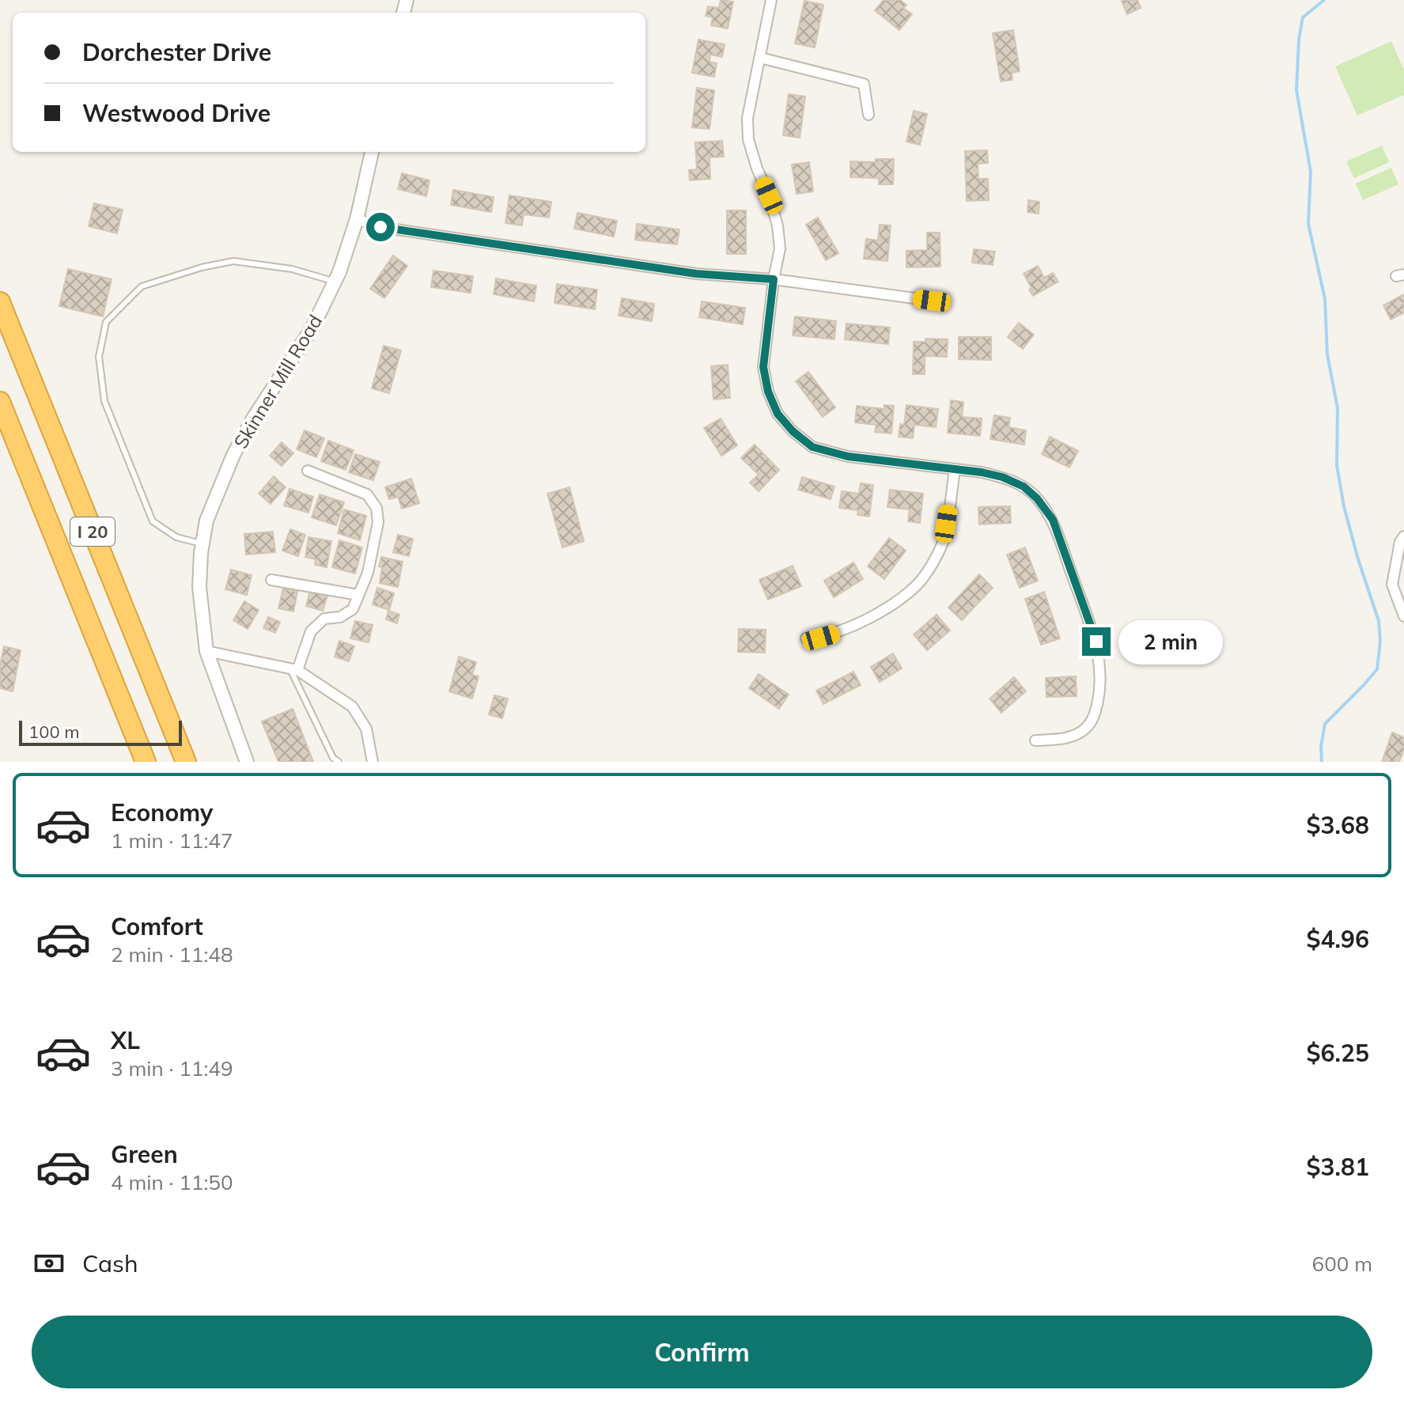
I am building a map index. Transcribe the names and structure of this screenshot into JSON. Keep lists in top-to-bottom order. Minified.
{"streets":{"highway":["I 20"],"street":["Skinner Mill Road"]},"scale_bar":"100 m","page":{"banner":["Dorchester Drive","Westwood Drive"],"bubble":"2 min","scale":"100 m","list":[{"name":"Economy","note":"1 min · 11:47","value":"$3.68"},{"name":"Comfort","note":"2 min · 11:48","value":"$4.96"},{"name":"XL","note":"3 min · 11:49","value":"$6.25"},{"name":"Green","note":"4 min · 11:50","value":"$3.81"}],"pay":["Cash","600 m"],"buttons":"Confirm"}}
